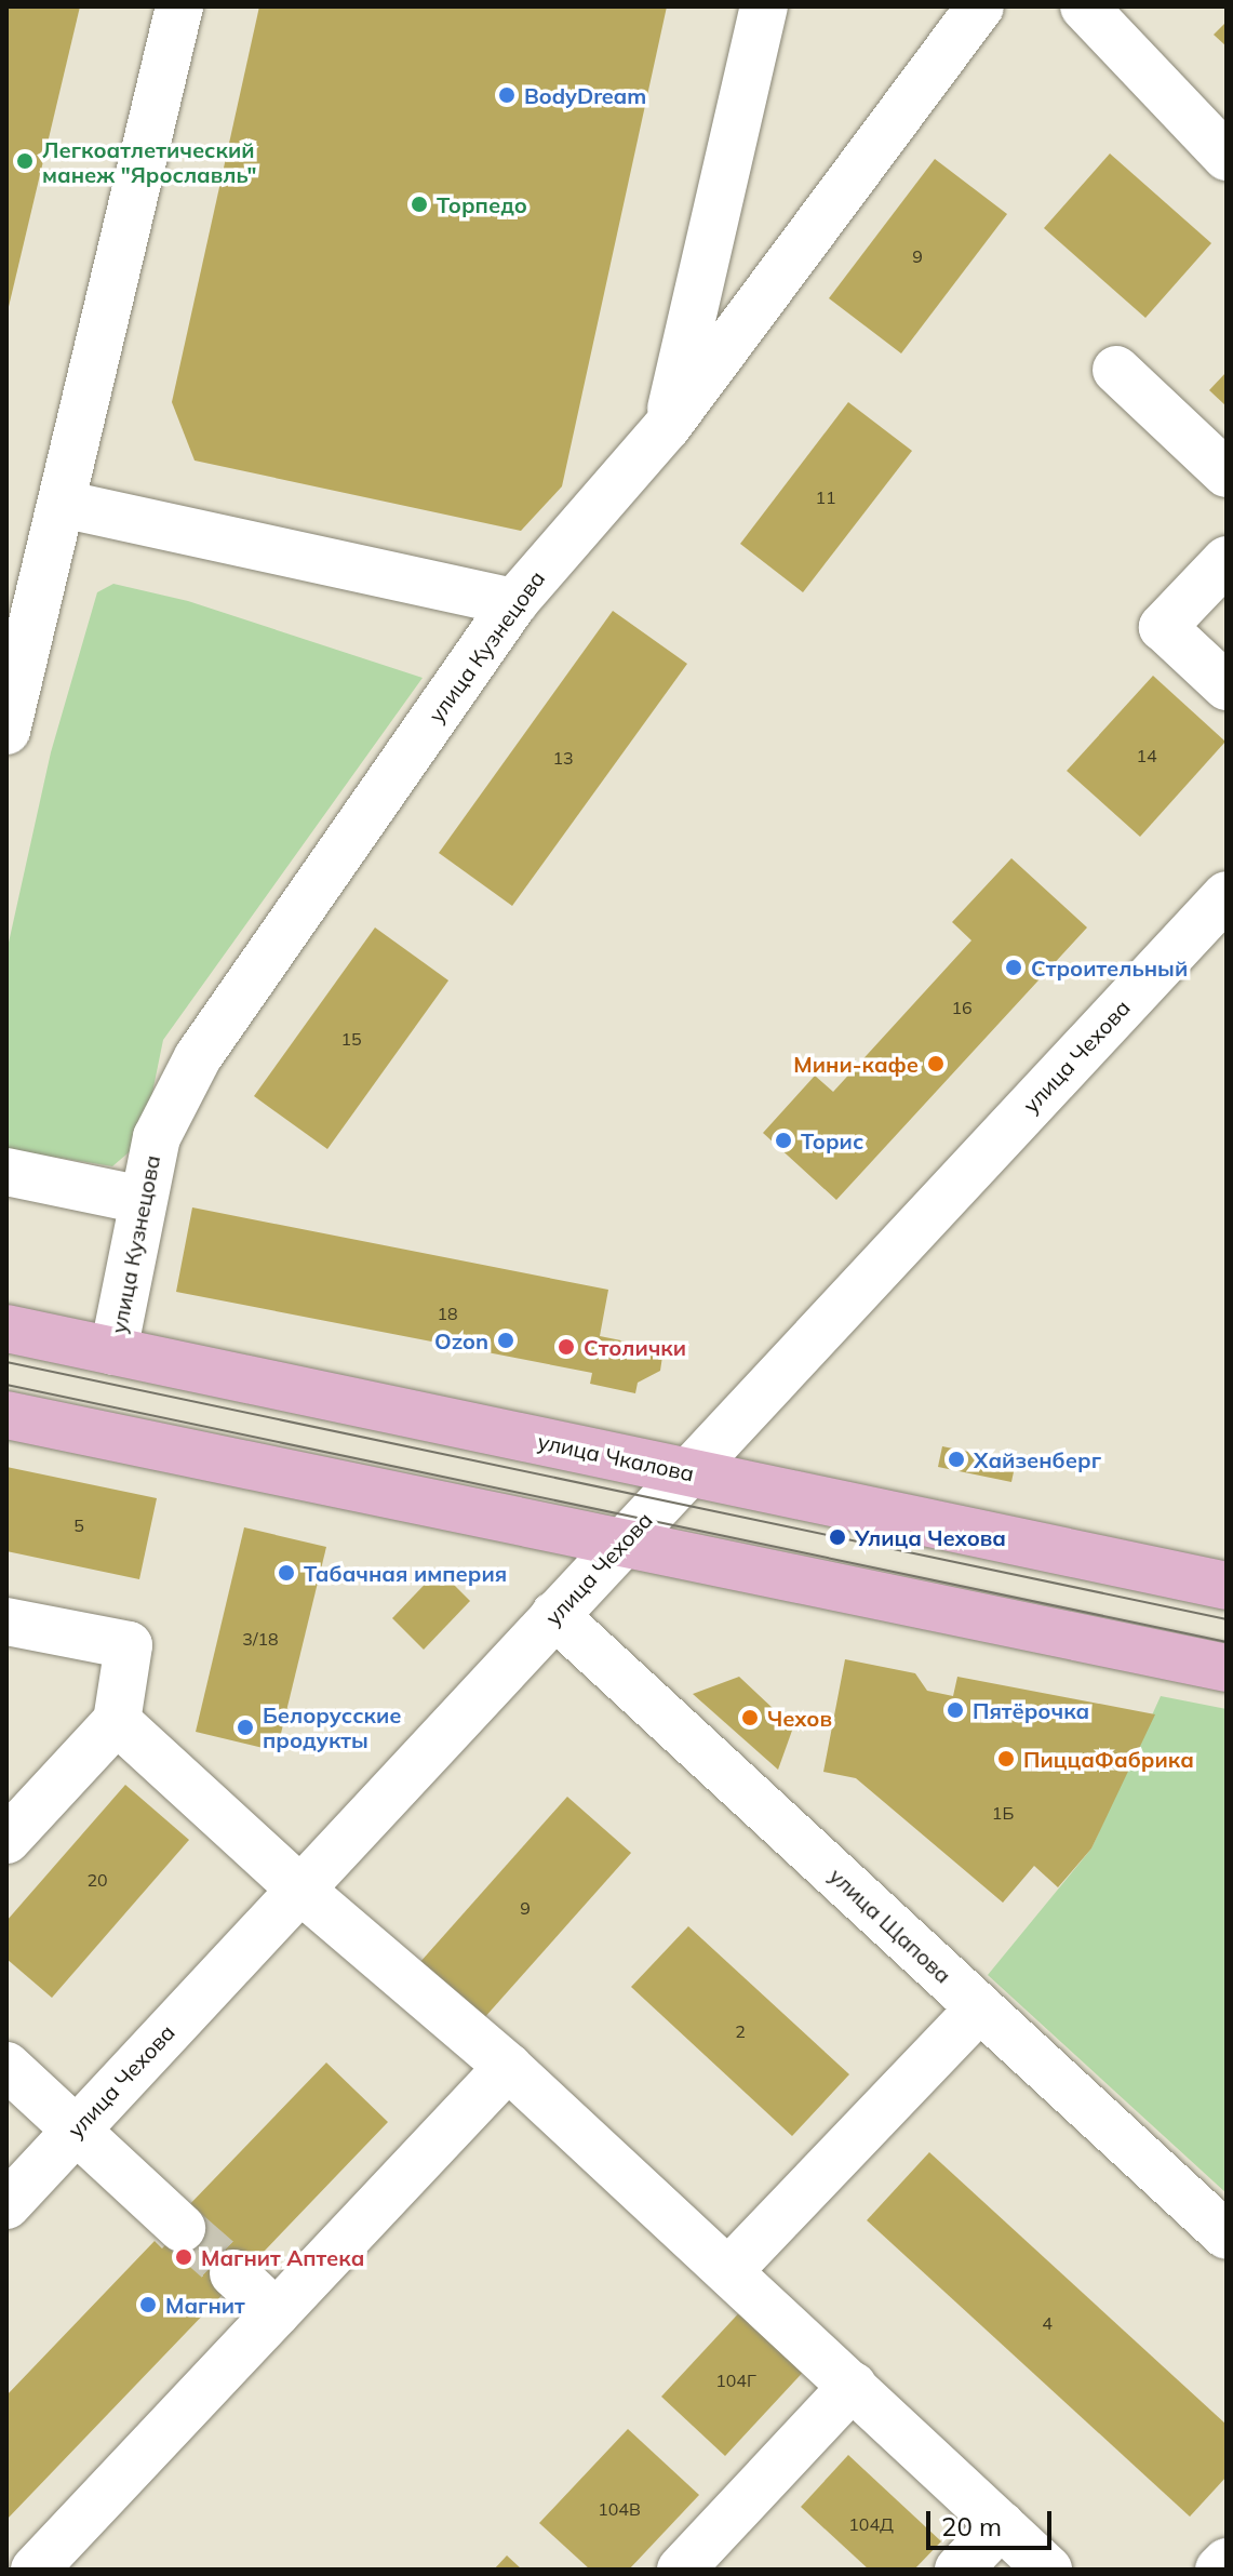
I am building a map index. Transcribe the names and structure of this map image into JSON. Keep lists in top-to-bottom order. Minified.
{"streets":{"main road":["улица Чкалова"],"street":["улица Кузнецова","улица Чехова","улица Щапова"]},"crossings":[["улица Кузнецова","улица Чкалова"],["улица Чехова","улица Чкалова"],["улица Чехова","улица Щапова"]],"places":["BodyDream","Легкоатлетический манеж \"Ярославль\"","Торпедо","Строительный","Мини-кафе","Торис","Ozon","Столички","Хайзенберг","Улица Чехова","Табачная империя","Пятёрочка","Чехов","Белорусские продукты","ПиццаФабрика","Магнит Аптека","Магнит"],"house_numbers":["9","11","14","13","16","15","18","5","3/18","1Б","20","9","2","4","104Г","104В","104Д"],"scale_bar":"20 m"}
